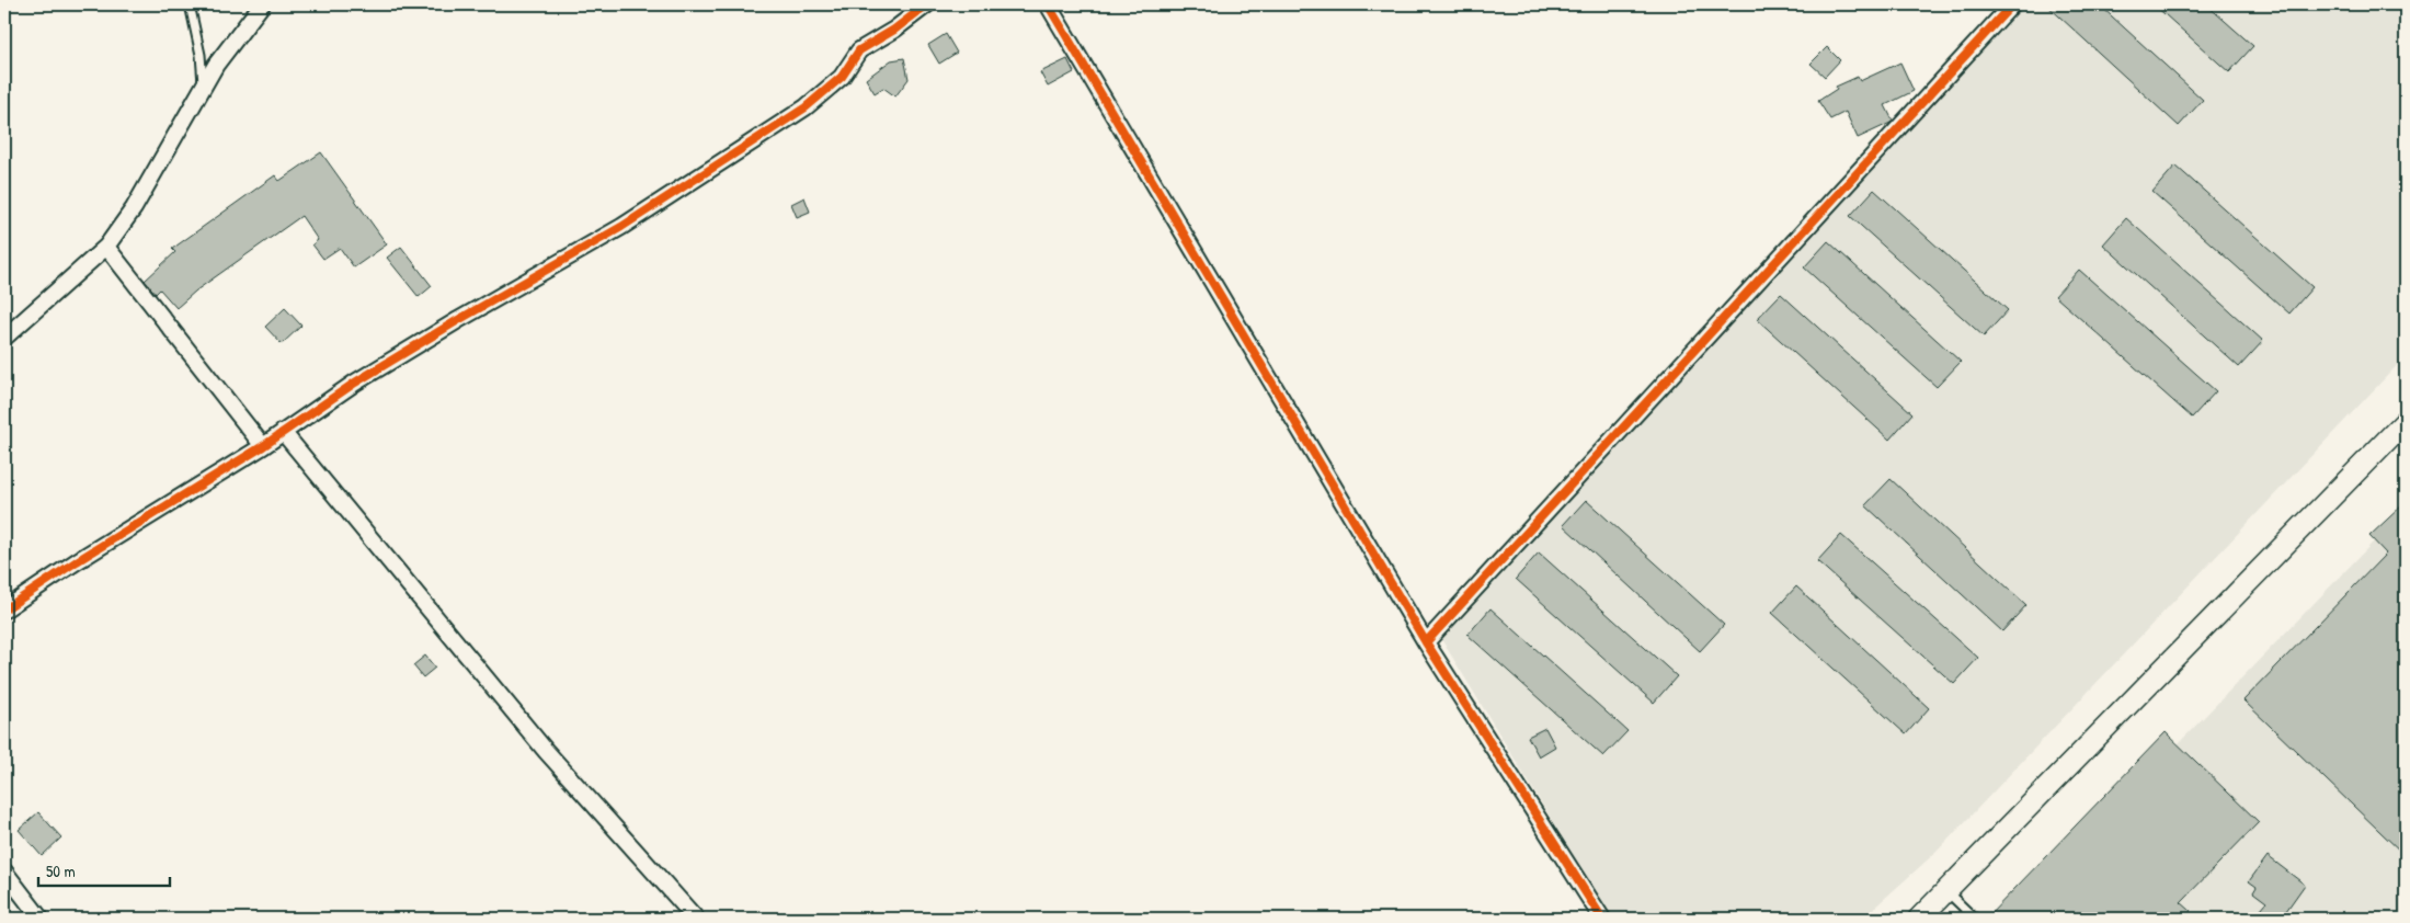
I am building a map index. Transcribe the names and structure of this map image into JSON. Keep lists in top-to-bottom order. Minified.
{"scale_bar":"50 m"}
